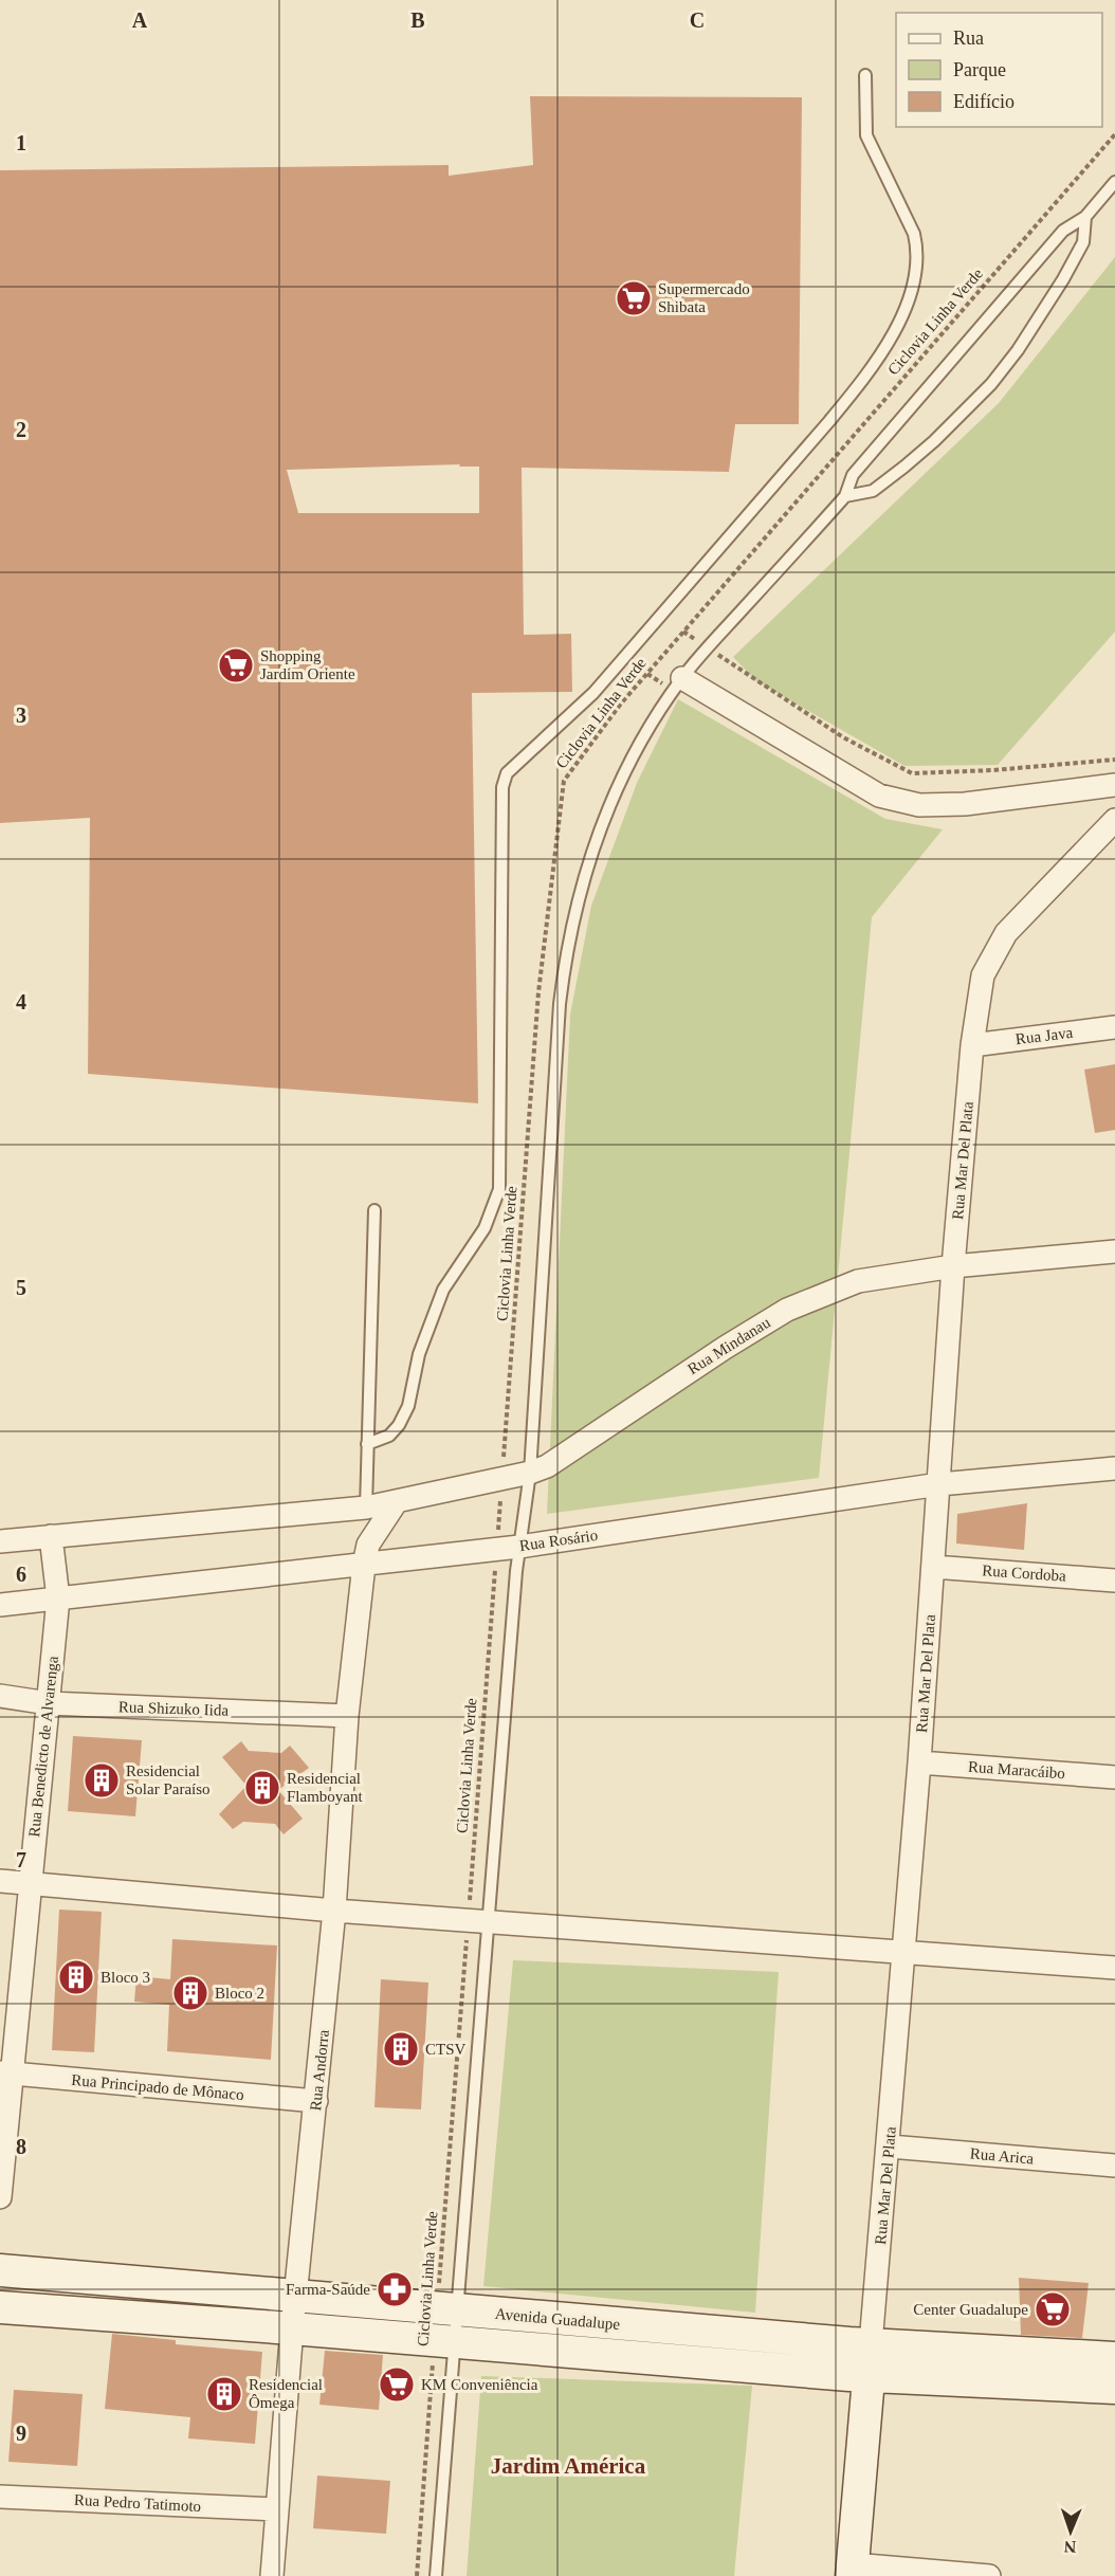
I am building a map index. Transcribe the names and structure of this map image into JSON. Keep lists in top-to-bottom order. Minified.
{"streets":{"street":["Rua Java","Rua Mar Del Plata","Rua Mindanau","Rua Rosário","Rua Cordoba","Rua Shizuko Iida","Rua Benedicto de Alvarenga","Rua Maracáibo","Rua Andorra","Rua Principado de Mônaco","Rua Arica","Avenida Guadalupe","Rua Pedro Tatimoto"],"path":["Ciclovia Linha Verde"]},"crossings":[["Ciclovia Linha Verde","Rua Mindanau"],["Ciclovia Linha Verde","Rua Rosário"],["Ciclovia Linha Verde","Avenida Guadalupe"],["Rua Java","Rua Mar Del Plata"],["Rua Mar Del Plata","Rua Mindanau"],["Rua Mar Del Plata","Rua Rosário"],["Rua Mar Del Plata","Rua Cordoba"],["Rua Mar Del Plata","Rua Maracáibo"],["Rua Mar Del Plata","Rua Arica"],["Rua Mar Del Plata","Avenida Guadalupe"],["Rua Mindanau","Rua Benedicto de Alvarenga"],["Rua Mindanau","Rua Andorra"],["Rua Rosário","Rua Benedicto de Alvarenga"],["Rua Rosário","Rua Andorra"],["Rua Shizuko Iida","Rua Benedicto de Alvarenga"],["Rua Shizuko Iida","Rua Andorra"],["Rua Benedicto de Alvarenga","Rua Principado de Mônaco"],["Rua Andorra","Rua Principado de Mônaco"],["Rua Andorra","Avenida Guadalupe"],["Rua Andorra","Rua Pedro Tatimoto"]],"districts":["Jardim América"],"places":{"supermarket":["Supermercado Shibata","Shopping Jardim Oriente","Center Guadalupe","KM Conveniência"],"building":["Residencial Solar Paraíso","Residencial Flamboyant","Bloco 3","Bloco 2","CTSV","Residencial Ômega"],"pharmacy":["Farma-Saúde"]},"legend":["Rua","Parque","Edifício"],"north":"bottom","grid":{"columns":["A","B","C"],"rows":["1","2","3","4","5","6","7","8","9"]}}
